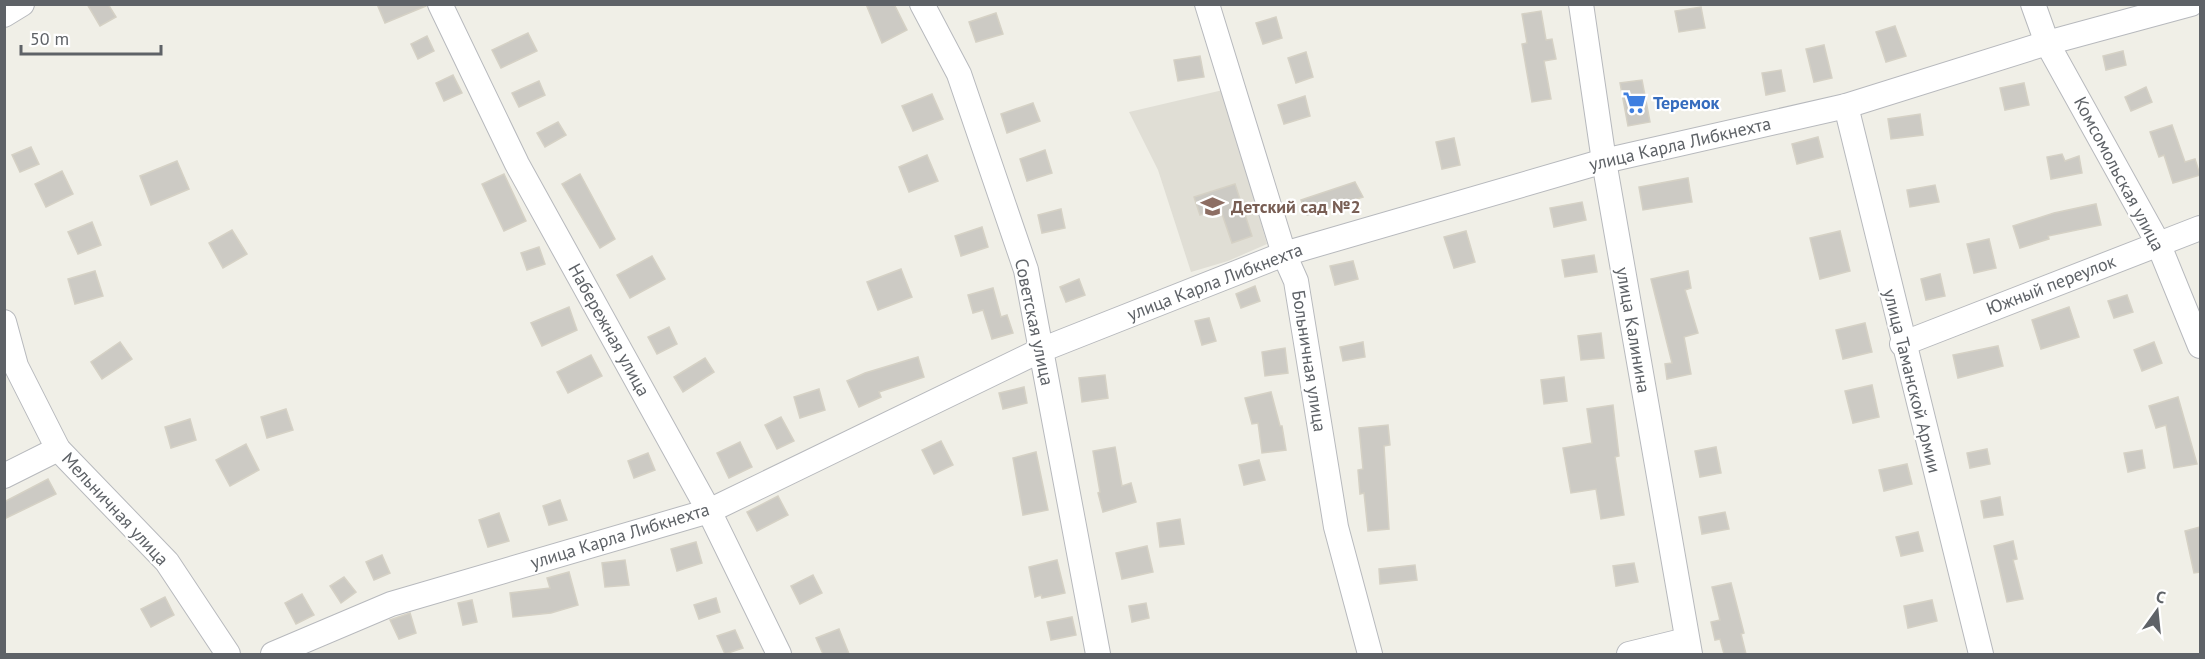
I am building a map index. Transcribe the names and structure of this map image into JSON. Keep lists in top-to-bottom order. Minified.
{"streets":{"street":["улица Карла Либкнехта","Комсомольская улица","Южный переулок","Советская улица","Набережная улица","улица Калинина","Больничная улица","улица Таманской Армии","Мельничная улица"]},"crossings":[["улица Карла Либкнехта","Комсомольская улица"],["улица Карла Либкнехта","Советская улица"],["улица Карла Либкнехта","Набережная улица"],["улица Карла Либкнехта","улица Калинина"],["улица Карла Либкнехта","Больничная улица"],["улица Карла Либкнехта","улица Таманской Армии"],["Комсомольская улица","Южный переулок"],["Южный переулок","улица Таманской Армии"]],"places":{"supermarket":["Теремок"],"school or university":["Детский сад №2"]},"scale_bar":"50 m","north":"top"}
